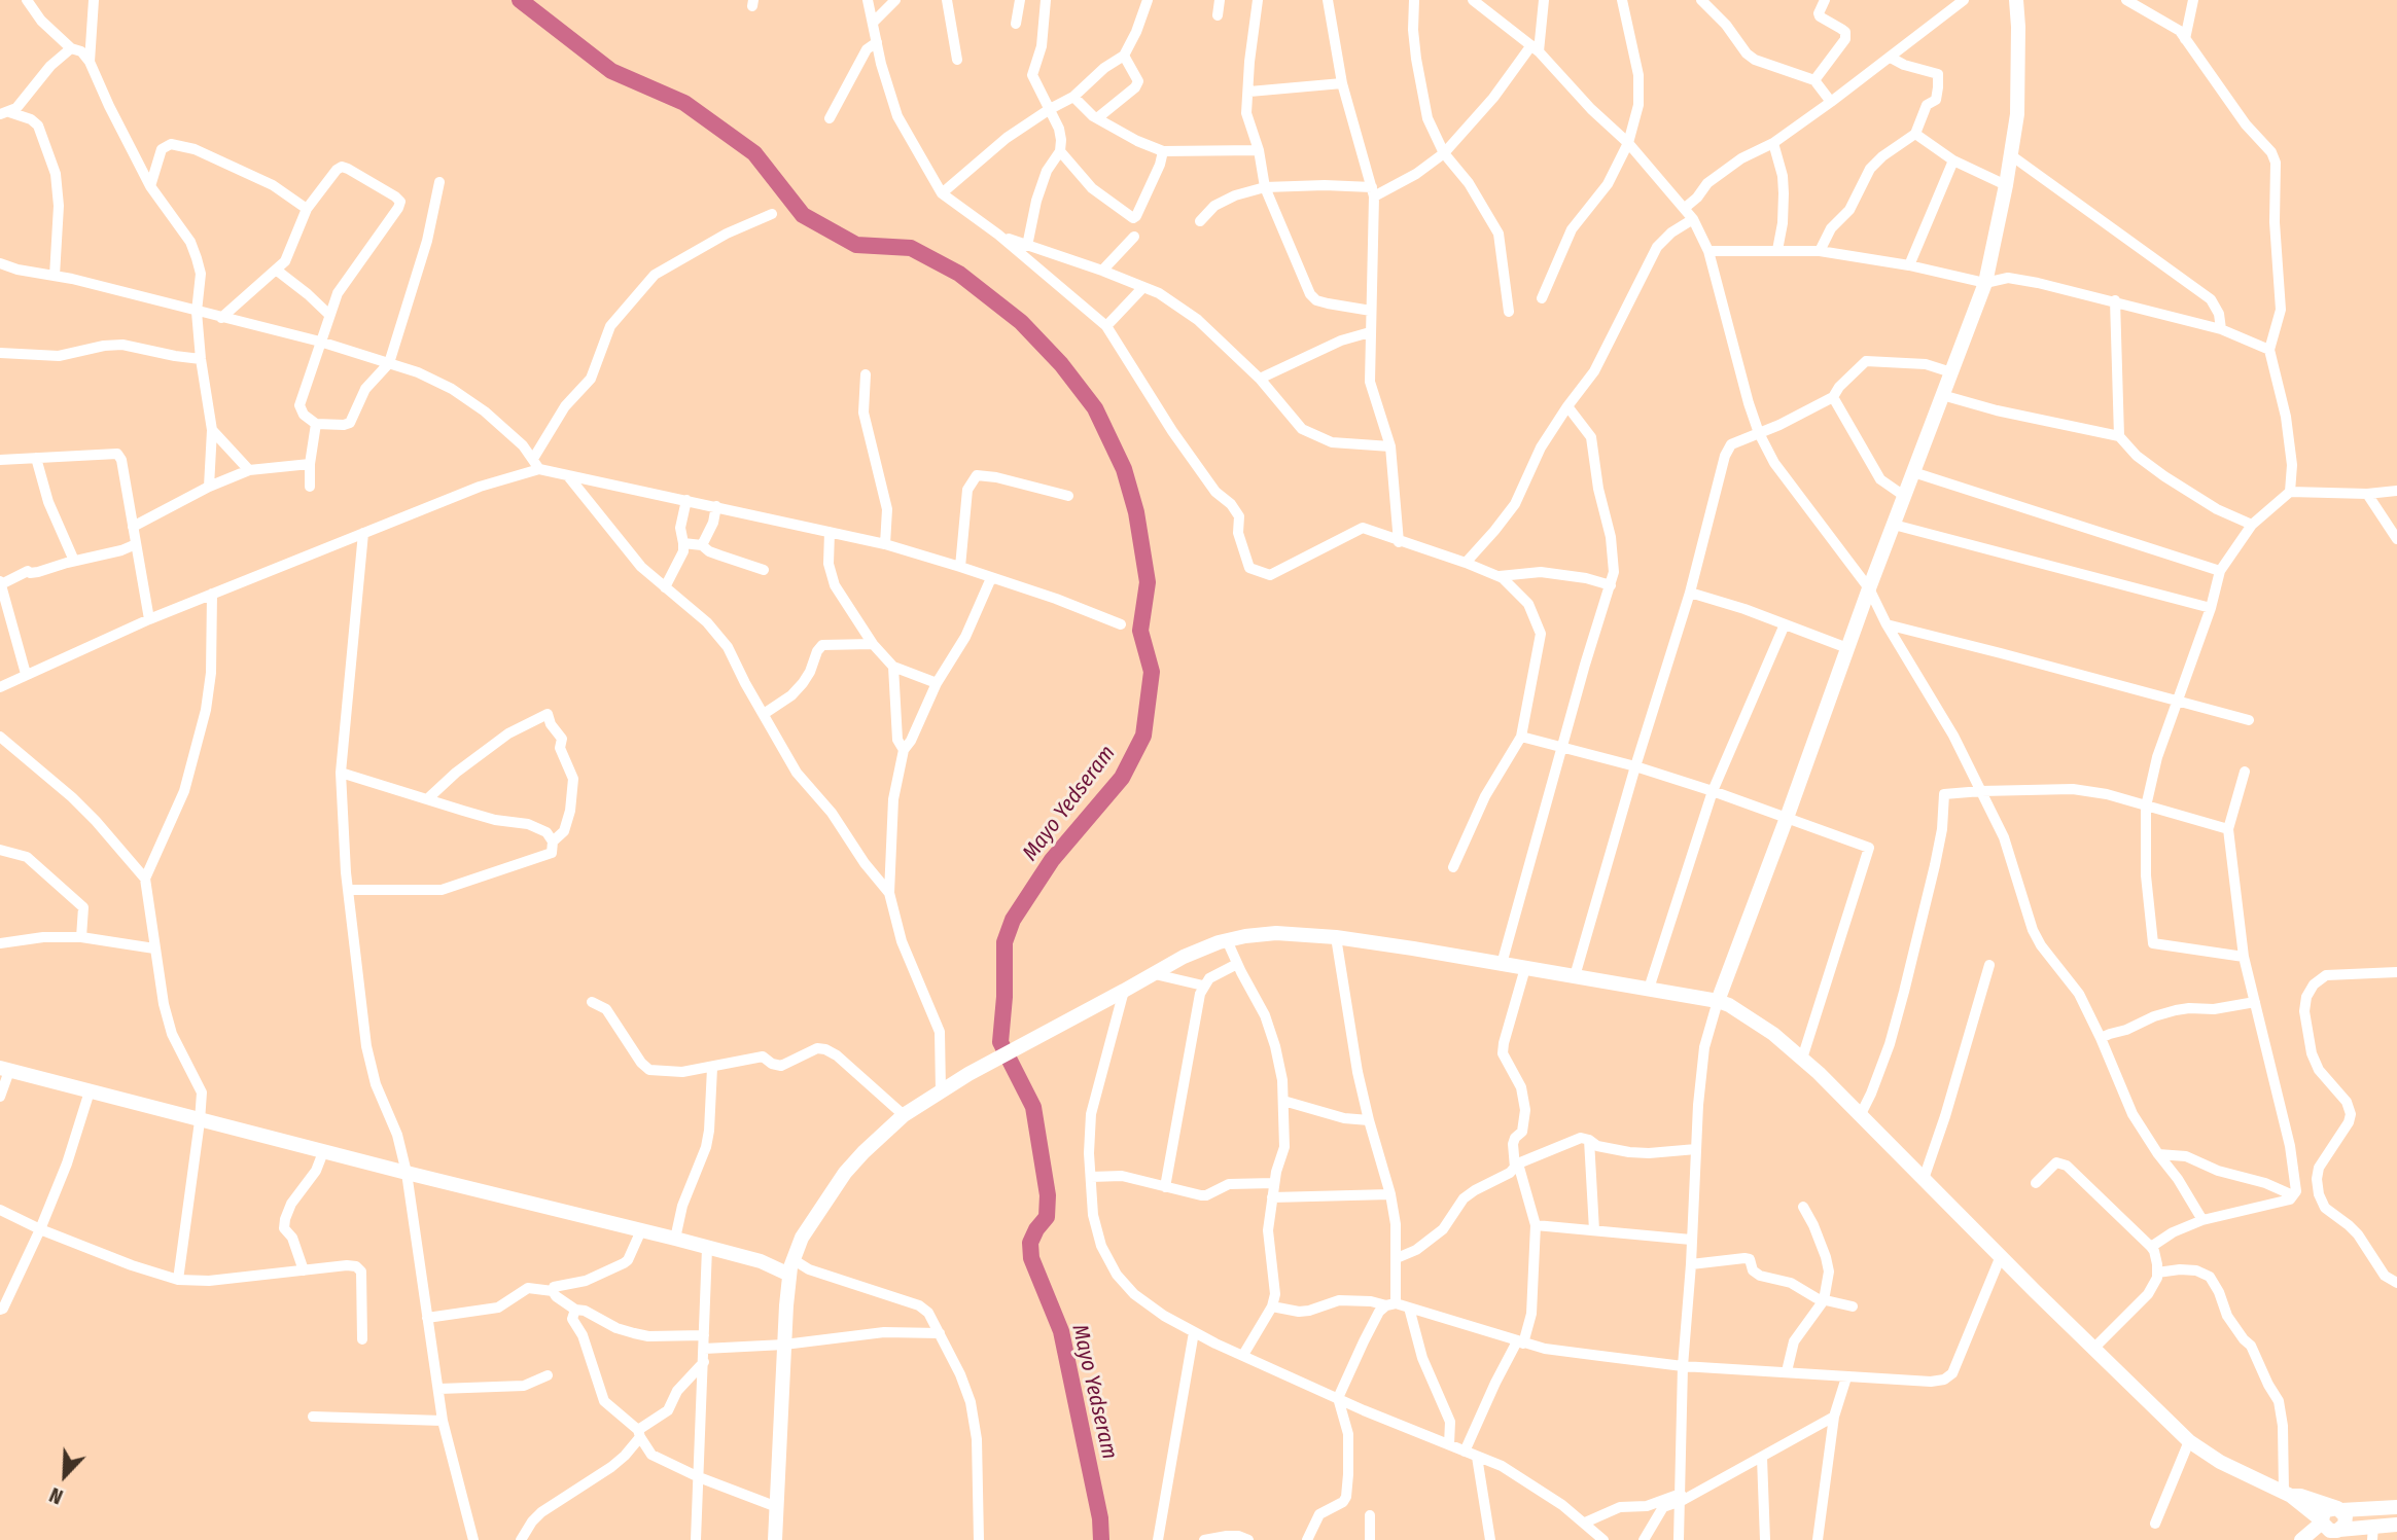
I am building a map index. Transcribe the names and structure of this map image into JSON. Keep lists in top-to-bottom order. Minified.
{"water":["Mayo Yedseram"],"north":"bottom left"}
